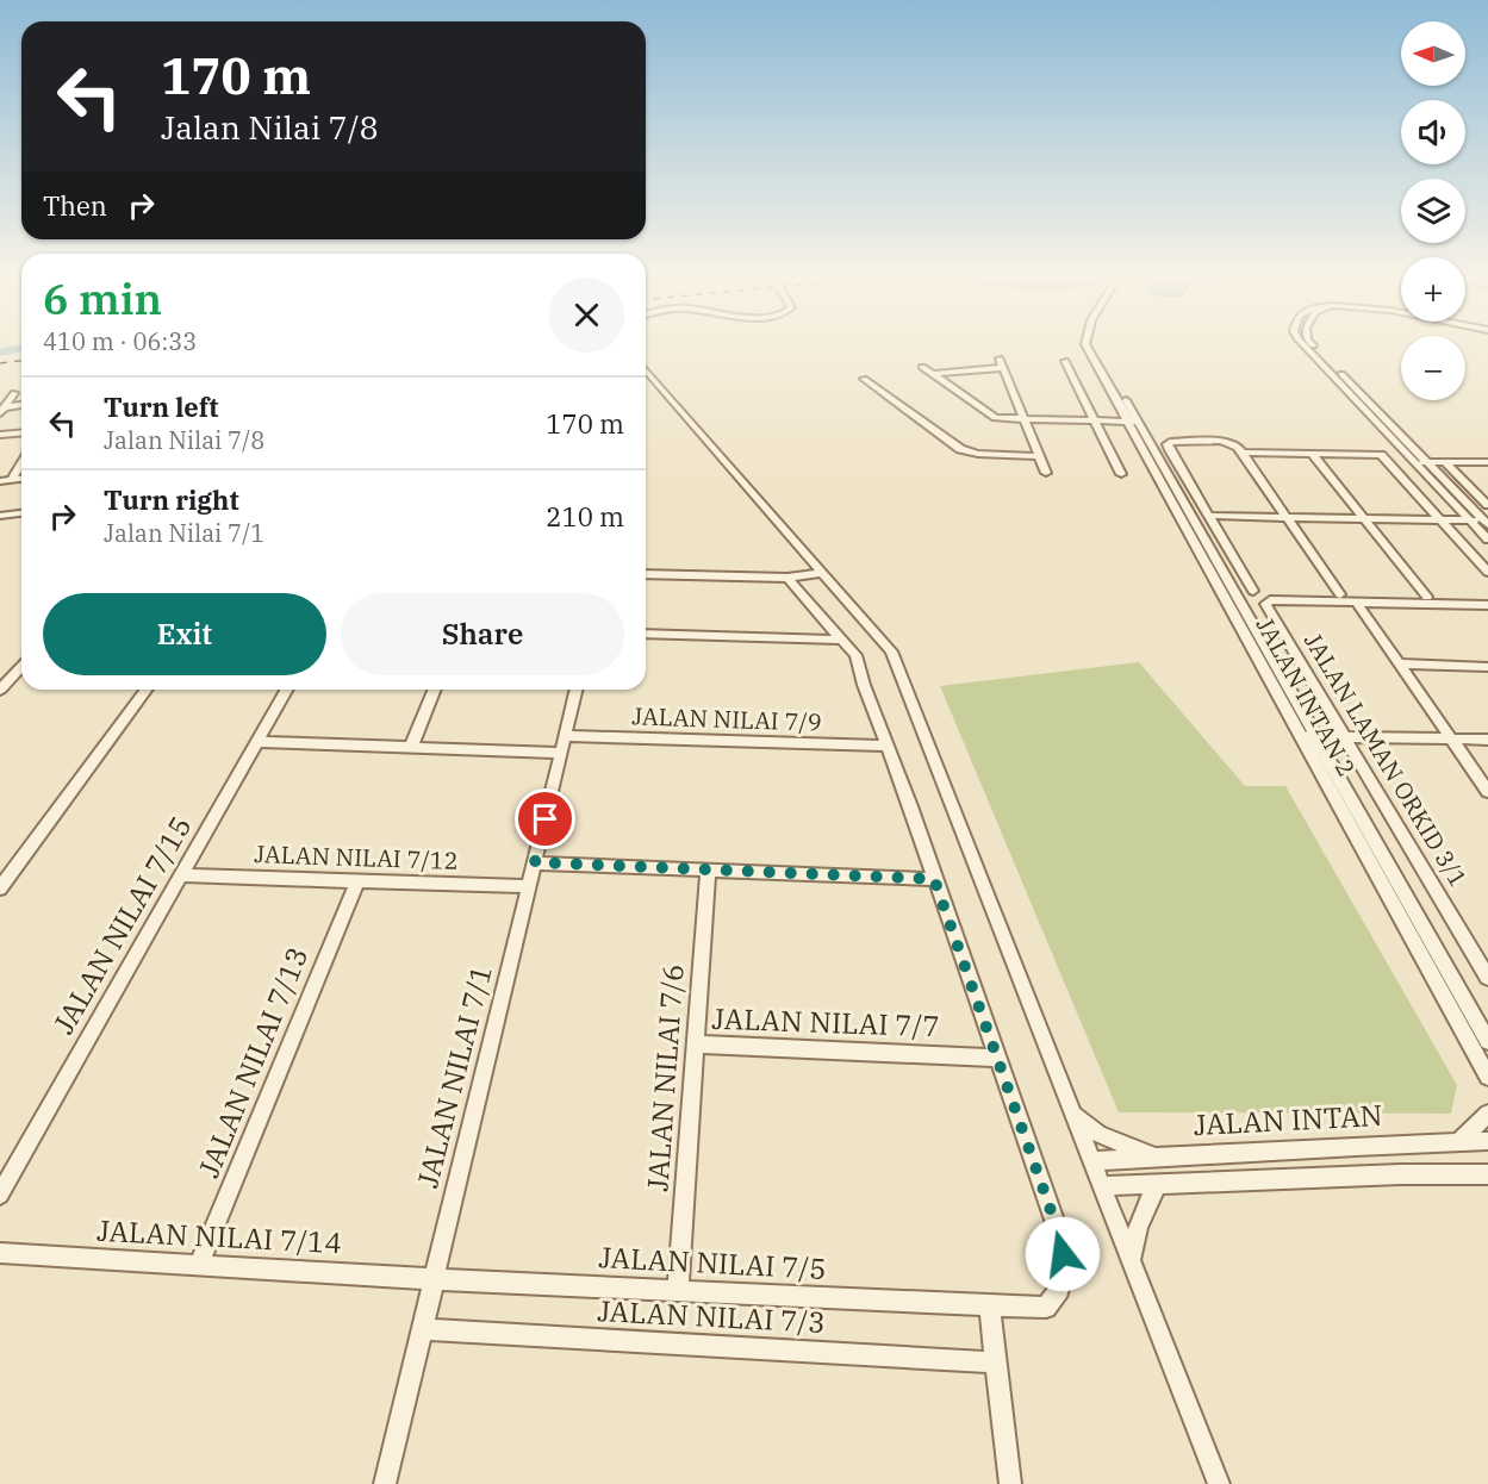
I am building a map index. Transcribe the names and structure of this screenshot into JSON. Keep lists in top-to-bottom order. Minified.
{"streets":{"street":["JALAN INTAN 2","JALAN NILAI 7/9","JALAN LAMAN ORKID 3/1","JALAN NILAI 7/12","JALAN NILAI 7/15","JALAN NILAI 7/7","JALAN NILAI 7/13","JALAN NILAI 7/1","JALAN NILAI 7/6","JALAN INTAN","JALAN NILAI 7/14","JALAN NILAI 7/5","JALAN NILAI 7/3"]},"crossings":[["JALAN NILAI 7/9","JALAN NILAI 7/15"],["JALAN NILAI 7/9","JALAN NILAI 7/1"],["JALAN NILAI 7/12","JALAN NILAI 7/15"],["JALAN NILAI 7/12","JALAN NILAI 7/13"],["JALAN NILAI 7/12","JALAN NILAI 7/1"],["JALAN NILAI 7/7","JALAN NILAI 7/6"],["JALAN NILAI 7/7","JALAN NILAI 7/5"],["JALAN NILAI 7/13","JALAN NILAI 7/14"],["JALAN NILAI 7/1","JALAN NILAI 7/14"],["JALAN NILAI 7/1","JALAN NILAI 7/5"],["JALAN NILAI 7/1","JALAN NILAI 7/3"],["JALAN NILAI 7/6","JALAN NILAI 7/5"],["JALAN NILAI 7/14","JALAN NILAI 7/5"]],"north":"left","page":{"map_buttons":["+","−"],"turn":["170 m","Jalan Nilai 7/8"],"then":"Then","heading":["6 min","410 m · 06:33"],"list":[{"name":"Turn left","note":"Jalan Nilai 7/8","value":"170 m"},{"name":"Turn right","note":"Jalan Nilai 7/1","value":"210 m"}],"buttons":["Exit","Share"]}}
